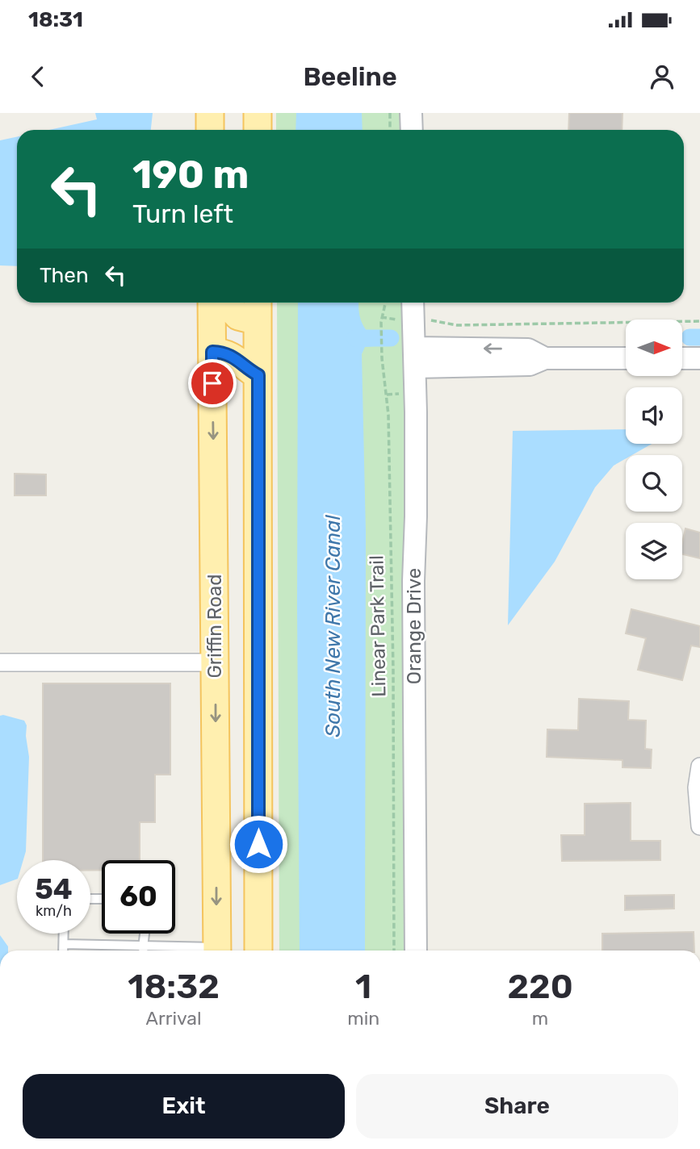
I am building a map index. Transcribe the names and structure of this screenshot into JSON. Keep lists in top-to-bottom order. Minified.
{"streets":{"main road":["Griffin Road"],"street":["Orange Drive"],"path":["Linear Park Trail"]},"water":["South New River Canal"],"north":"right","page":{"status":"18:31","header":"Beeline","turn":["190 m","Turn left"],"then":"Then","speed":"54 km/h","limit":"60","eta":["18:32","Arrival","1","min","220","m"],"buttons":["Exit","Share"]}}
